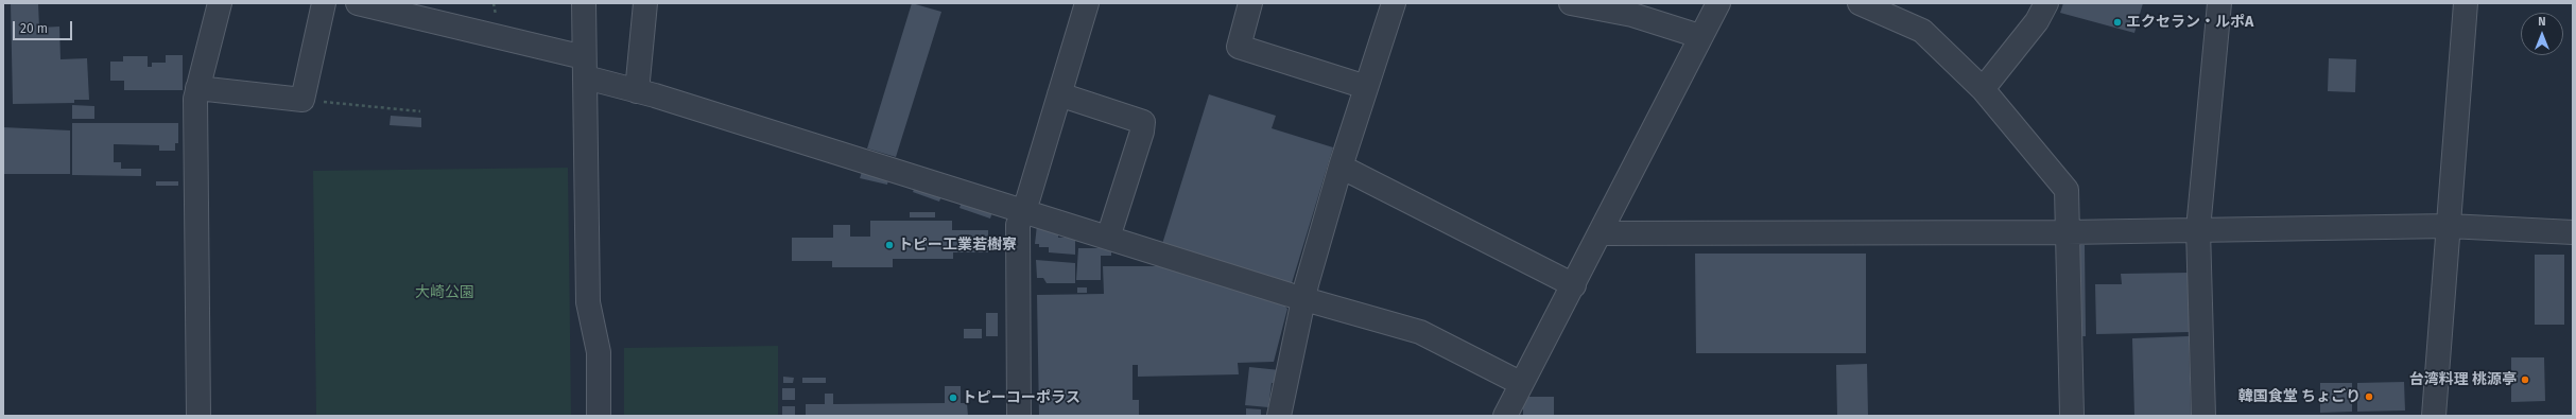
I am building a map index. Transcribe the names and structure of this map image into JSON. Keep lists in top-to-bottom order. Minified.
{"parks":["大崎公園"],"places":["エクセラン・ルポA","トピー工業若樹寮","台湾料理 桃源亭","韓国食堂 ちょごり","トピーコーポラス"],"scale_bar":"20 m","north":"top"}
